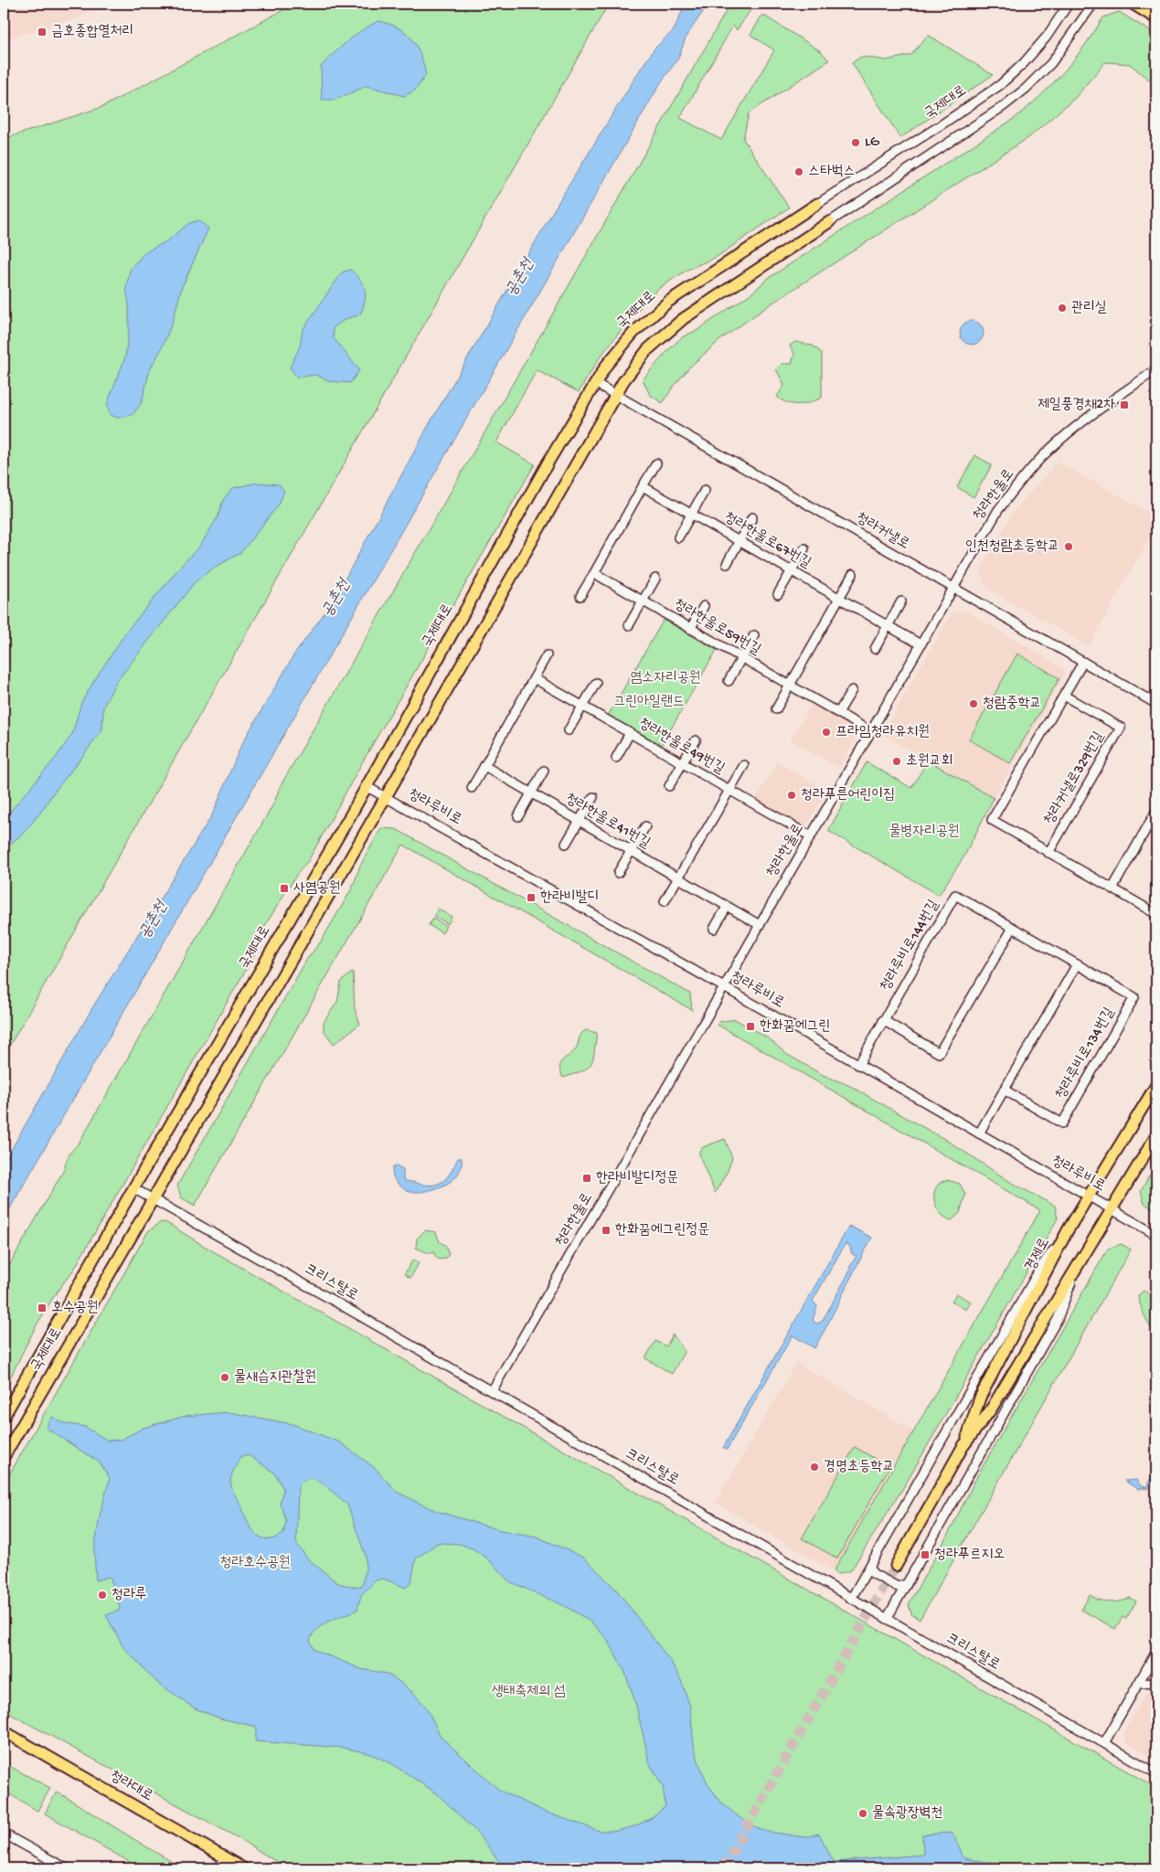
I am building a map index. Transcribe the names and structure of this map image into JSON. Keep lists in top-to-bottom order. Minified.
{"streets":{"main road":["국제대로","경제로","청라대로"],"street":["청라한울로","청라커낼로","청라한울로67번길","청라한울로59번길","청라한울로49번길","청라커낼로329번길","청라루비로","청라한울로41번길","청라루비로144번길","청라루비로134번길","크리스탈로"]},"crossings":[["국제대로","청라커낼로"],["국제대로","청라루비로"],["국제대로","크리스탈로"],["청라한울로","청라커낼로"],["청라한울로","청라한울로67번길"],["청라한울로","청라한울로59번길"],["청라한울로","청라한울로49번길"],["청라한울로","청라루비로"],["청라한울로","청라한울로41번길"],["청라한울로","크리스탈로"],["청라루비로","청라루비로144번길"],["청라루비로","경제로"],["청라루비로144번길","청라루비로134번길"]],"water":["공촌천"],"parks":["염소자리공원","그린아일랜드","물병자리공원","청라호수공원","생태축제의 섬"],"places":{"transit":["금호종합열처리","제일풍경채2차","사염공원","한라비발디","한화꿈에그린","한라비발디정문","한화꿈에그린정문","호수공원","청라푸르지오"],"other":["LG","스타벅스","관리실","인천청람초등학교","청람중학교","프라임청라유치원","초원교회","청라푸른어린이집","물새습지관찰원","경명초등학교","청라루","물속광장벽천"]}}
